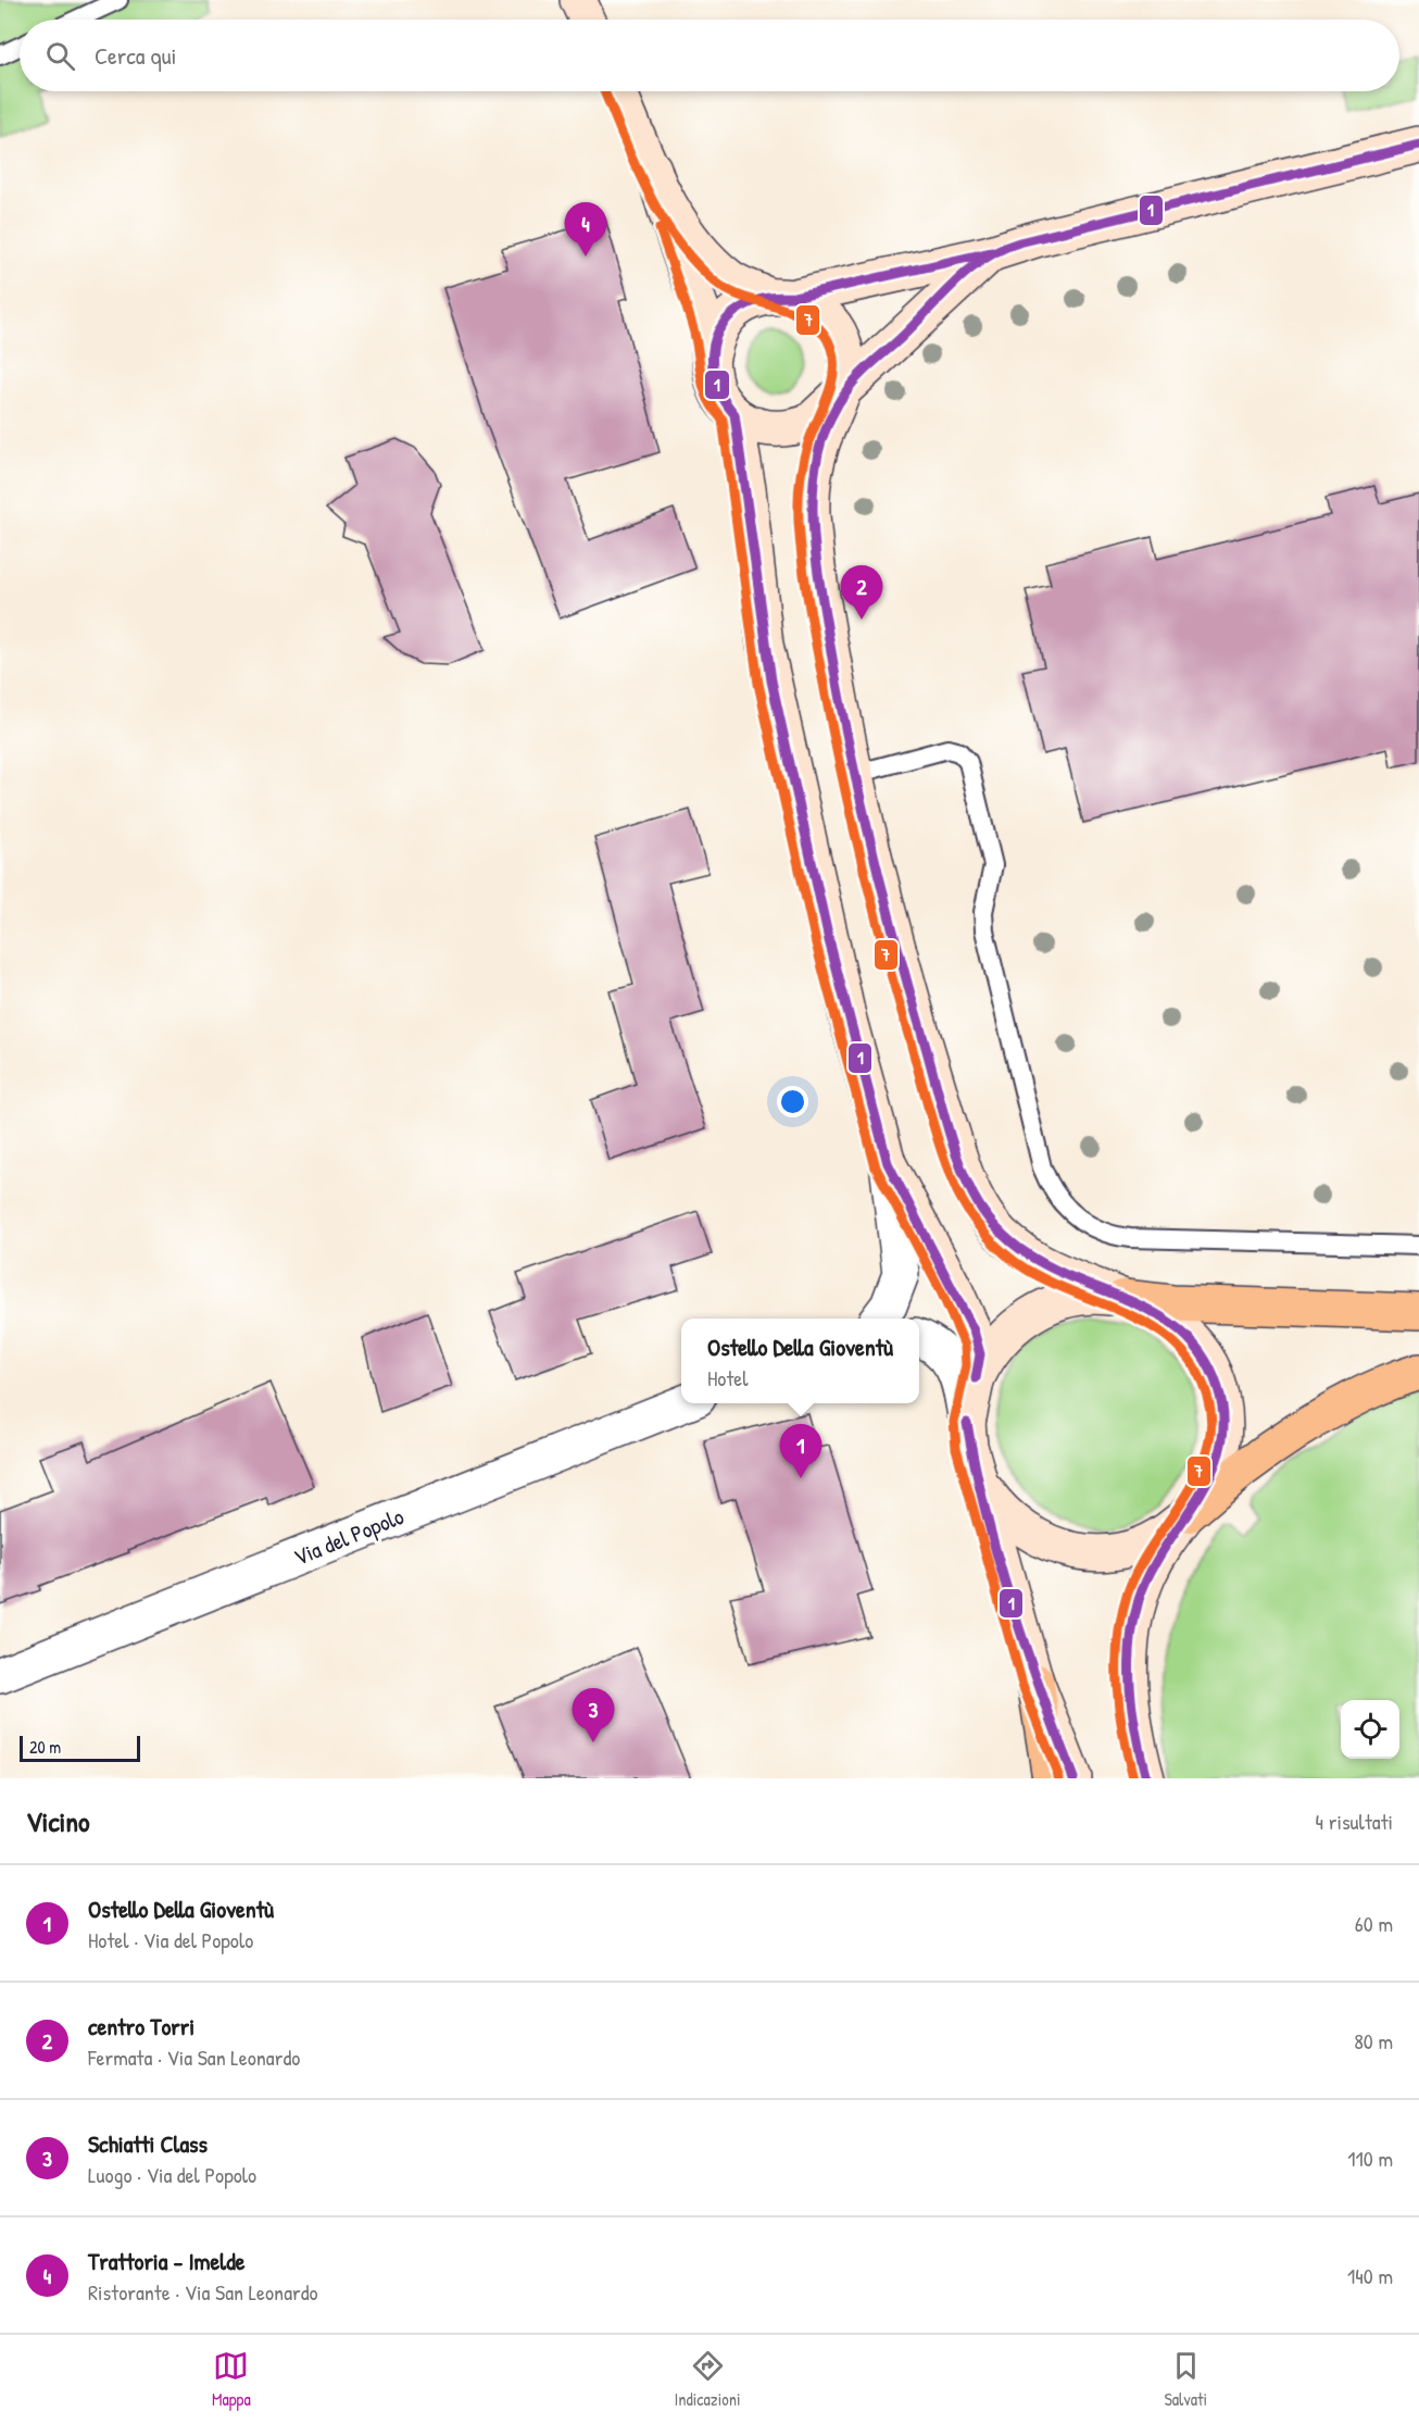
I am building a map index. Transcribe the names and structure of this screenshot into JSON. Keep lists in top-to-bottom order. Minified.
{"streets":{"street":["Via del Popolo"]},"lines":["transit line 7","transit line 1"],"scale_bar":"20 m","page":{"search":"Cerca qui","pins":["4","2","1","3"],"popup":["Ostello Della Gioventù","Hotel"],"scale":"20 m","heading":["Vicino","4 risultati"],"list":[{"mark":"1","name":"Ostello Della Gioventù","note":"Hotel · Via del Popolo","value":"60 m"},{"mark":"2","name":"centro Torri","note":"Fermata · Via San Leonardo","value":"80 m"},{"mark":"3","name":"Schiatti Class","note":"Luogo · Via del Popolo","value":"110 m"},{"mark":"4","name":"Trattoria - Imelde","note":"Ristorante · Via San Leonardo","value":"140 m"}],"nav":["Mappa","Indicazioni","Salvati"]}}
